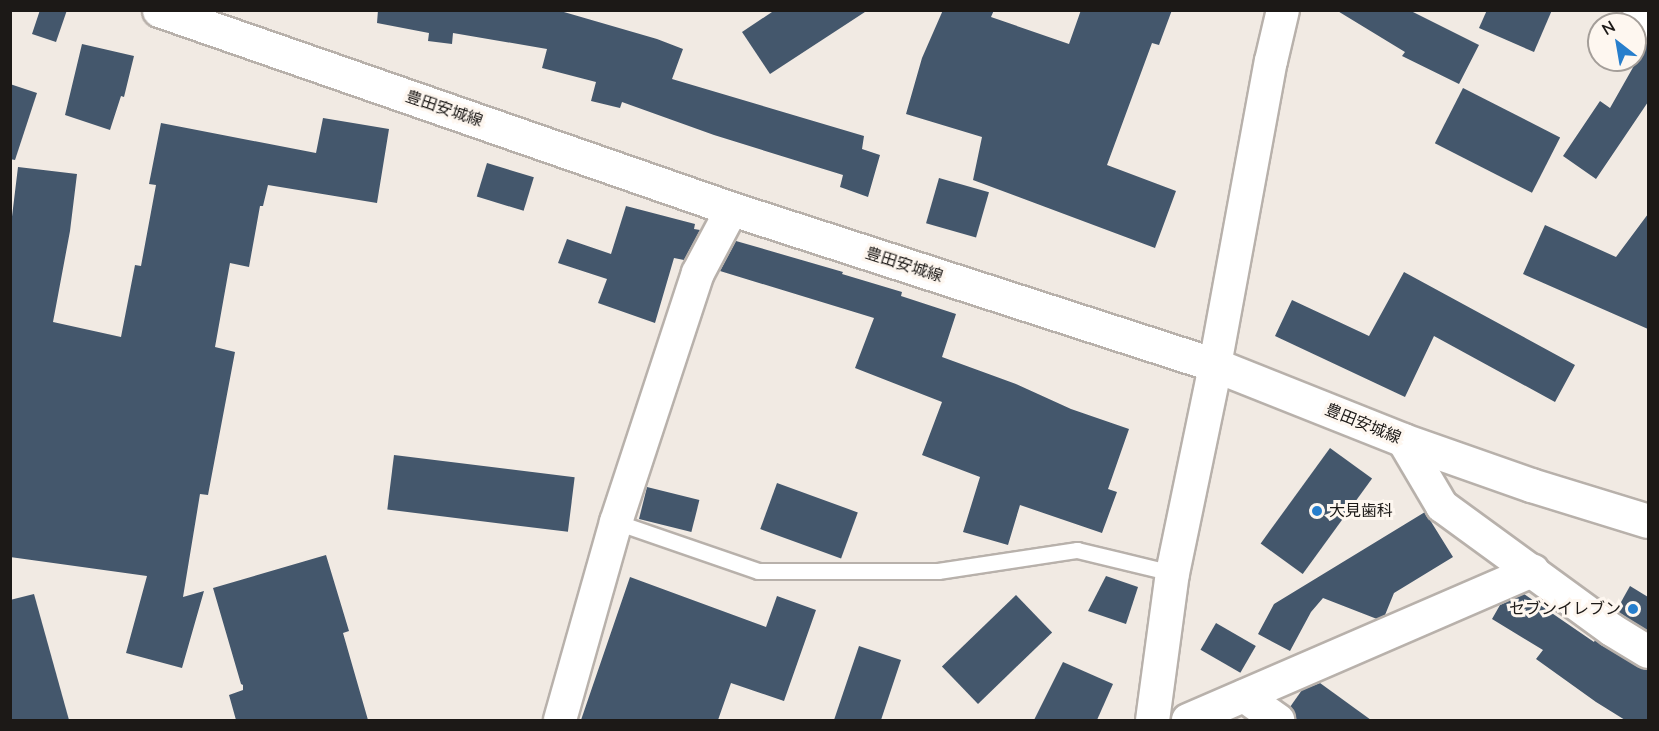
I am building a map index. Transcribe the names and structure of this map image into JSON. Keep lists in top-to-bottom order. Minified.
{"streets":{"main road":["豊田安城線"]},"places":["大見歯科","セブンイレブン"],"north":"top left"}
